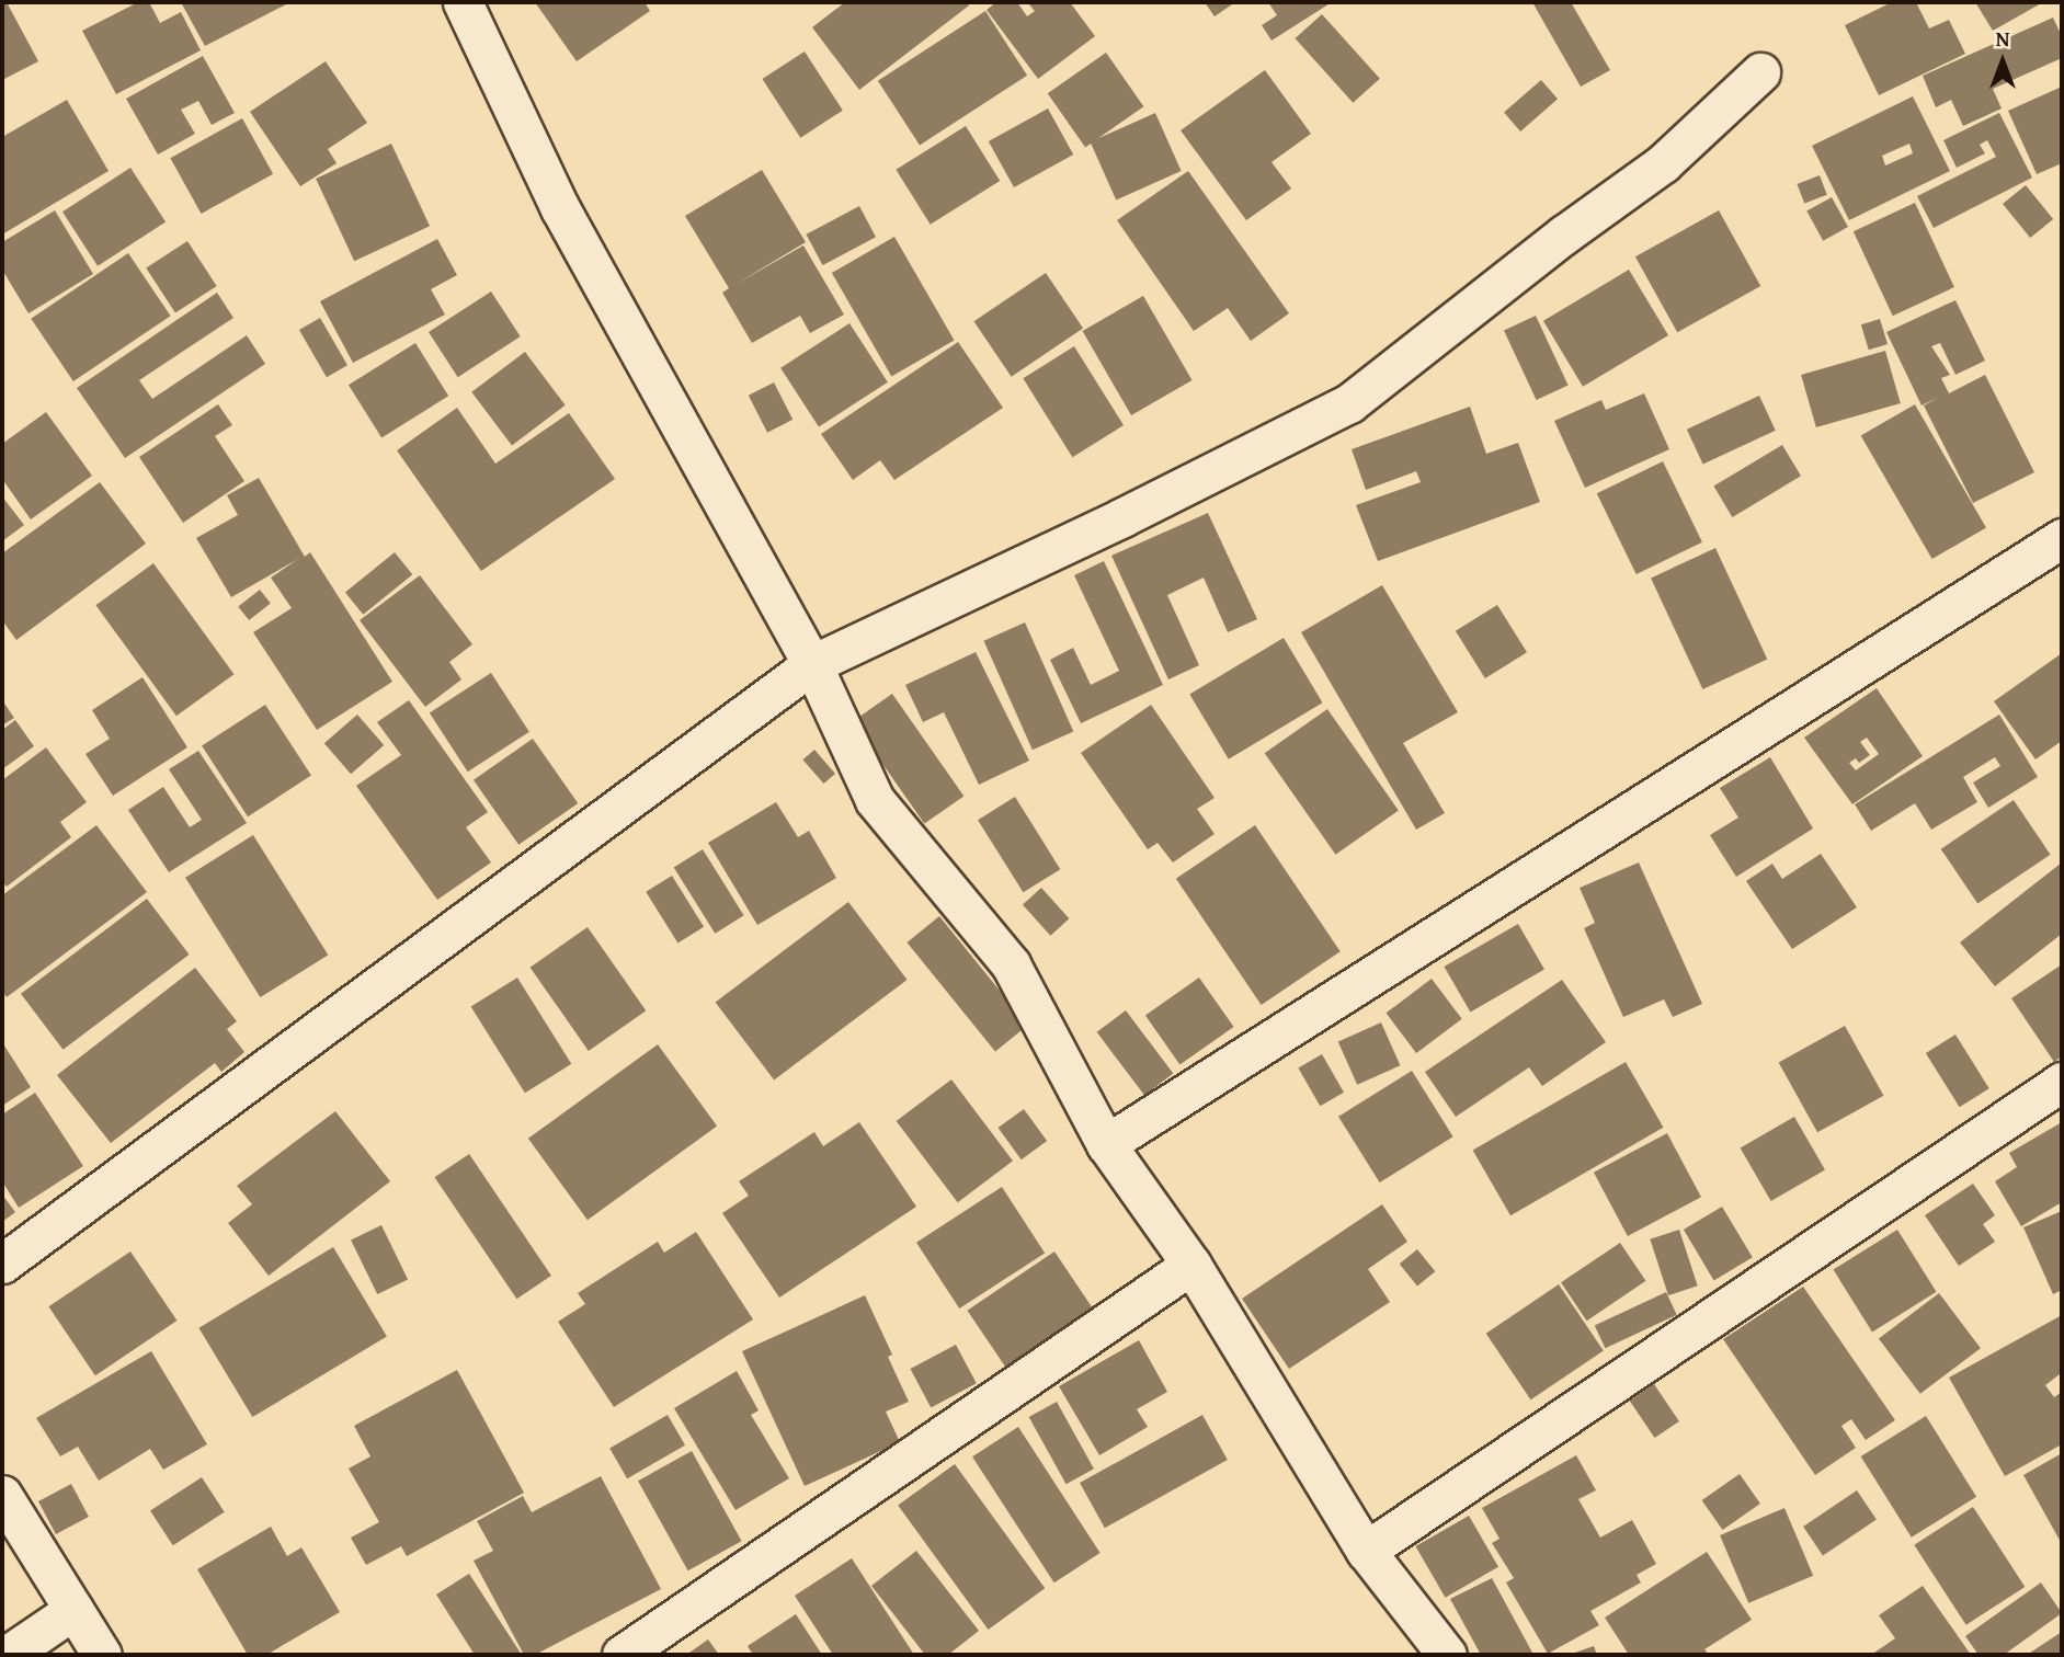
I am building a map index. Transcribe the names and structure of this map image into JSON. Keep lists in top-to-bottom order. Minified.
{"north":"top"}
